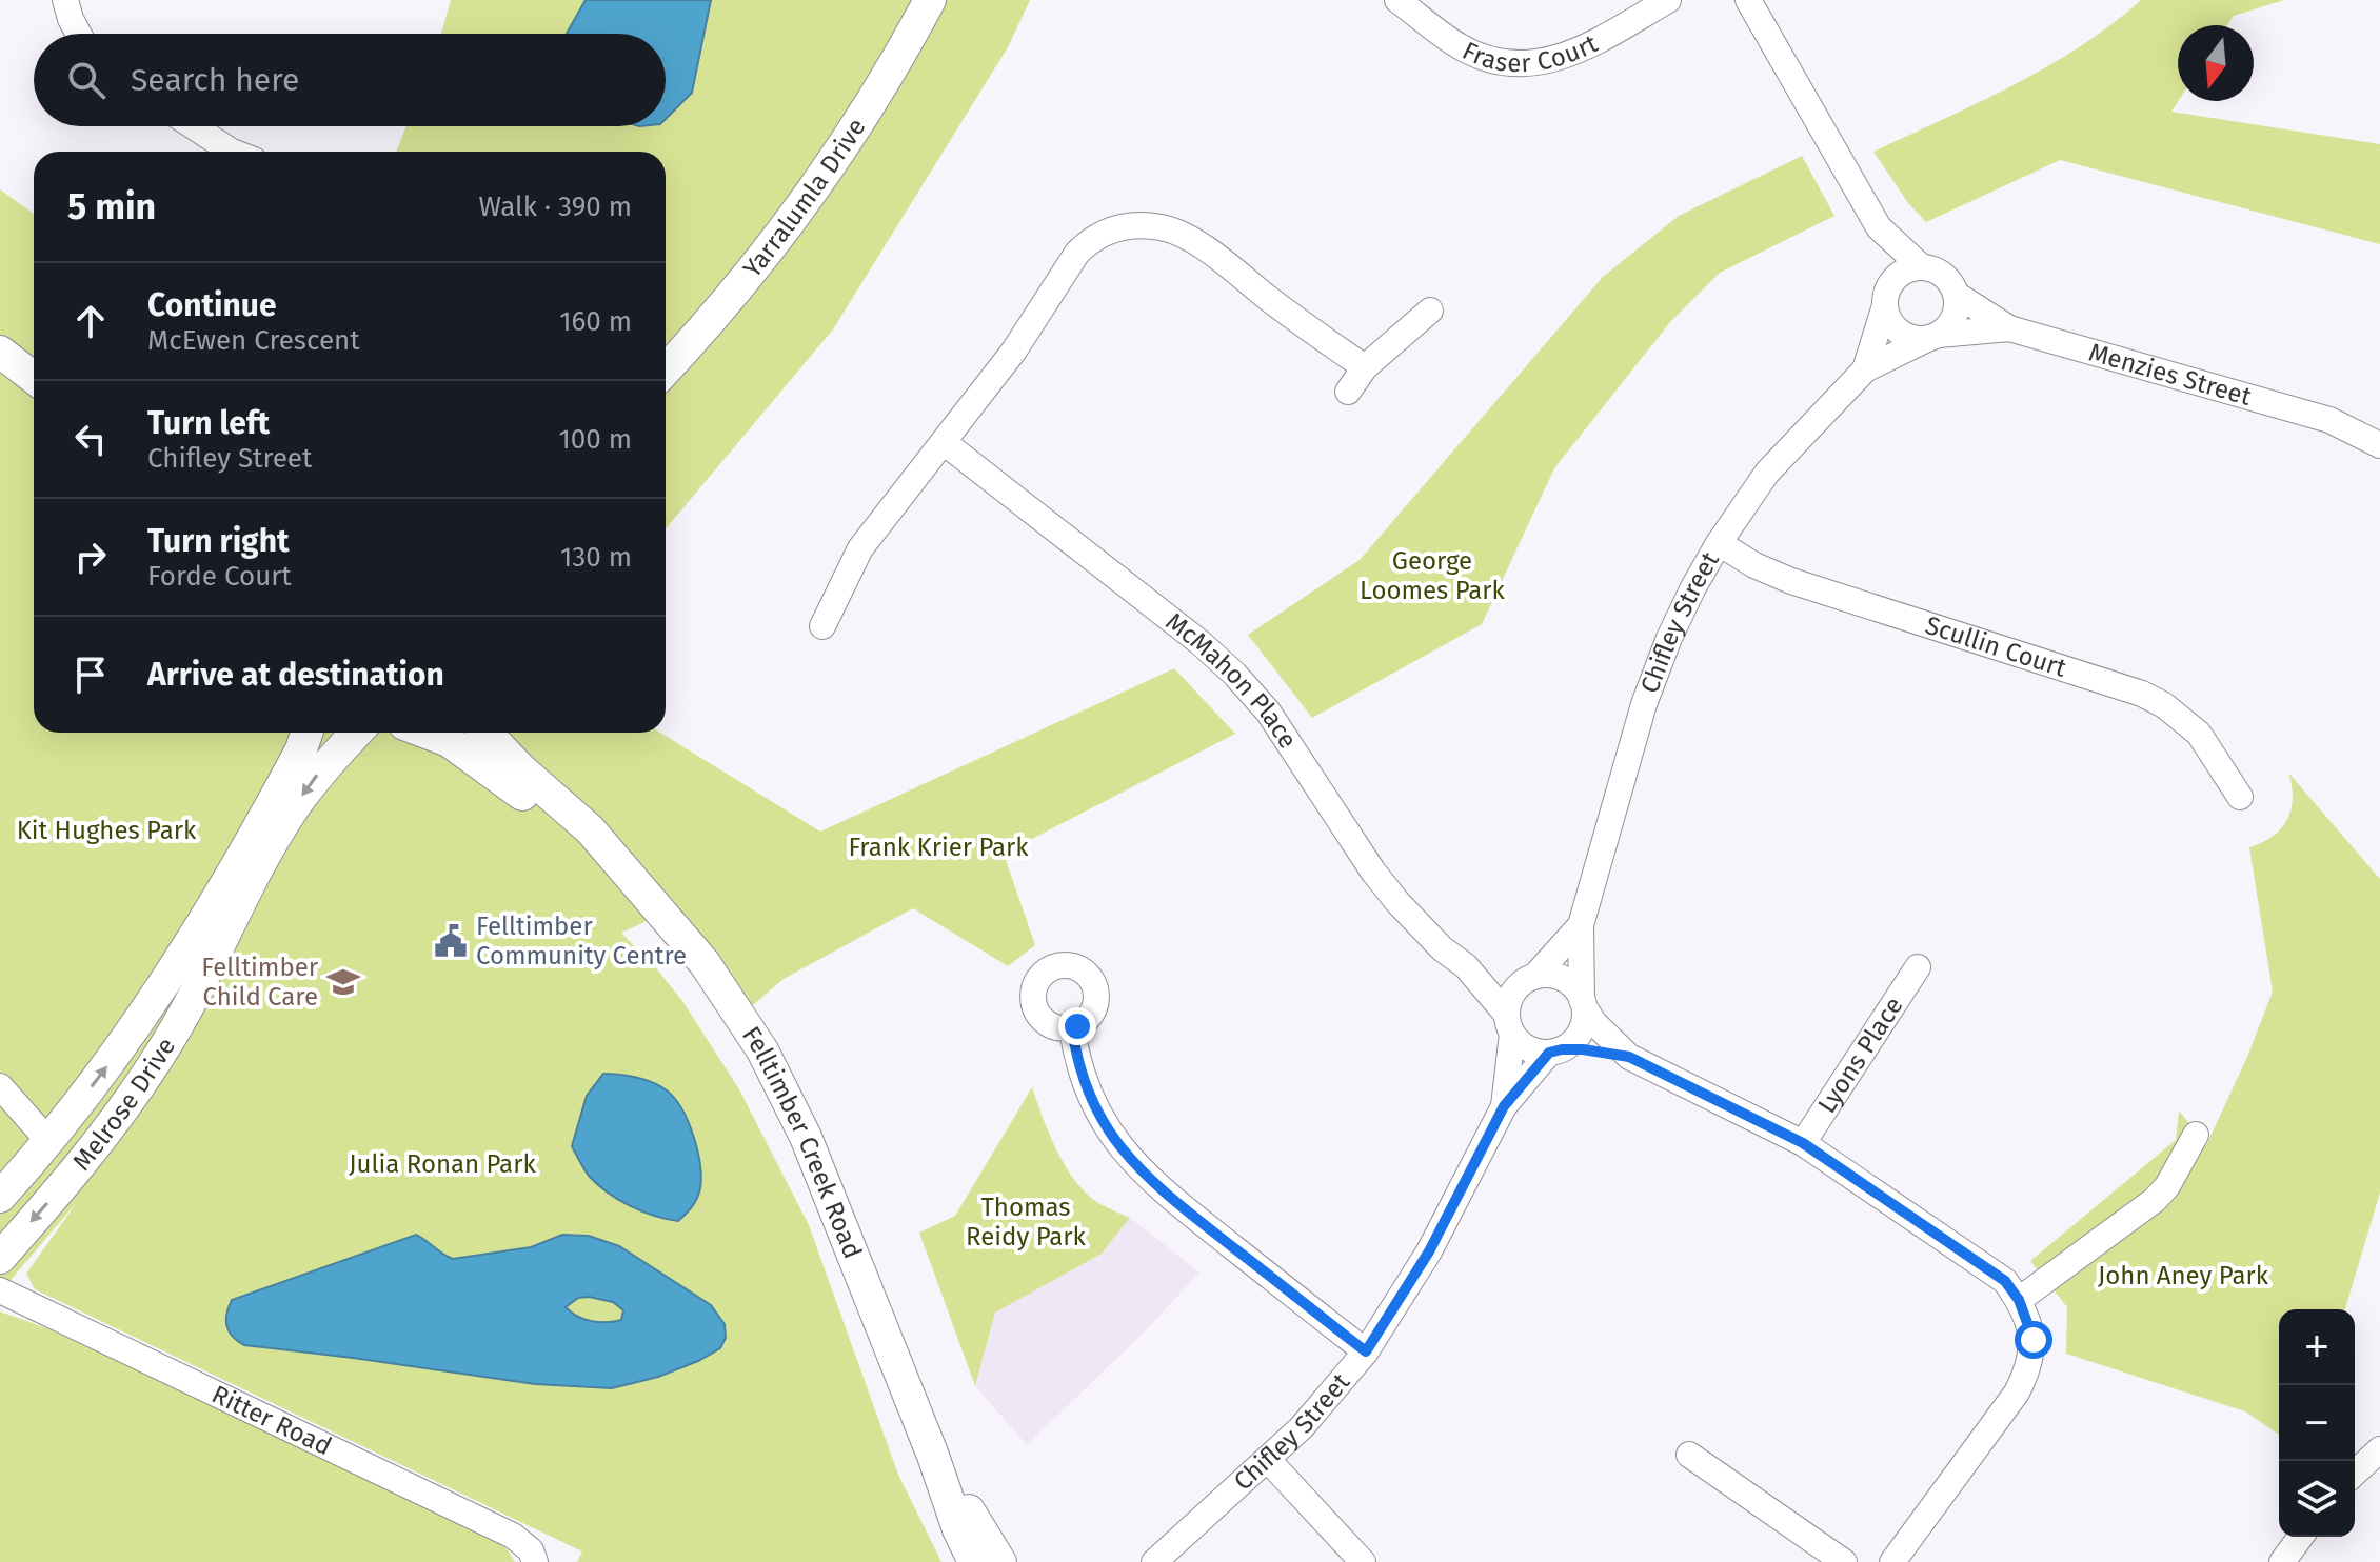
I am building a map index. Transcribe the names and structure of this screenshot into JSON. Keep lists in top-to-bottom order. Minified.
{"streets":{"main road":["Yarralumla Drive","Melrose Drive","Felltimber Creek Road"],"street":["Fraser Court","Menzies Street","Chifley Street","Scullin Court","McMahon Place","Lyons Place","Ritter Road"]},"crossings":[["Menzies Street","Chifley Street"],["Chifley Street","Scullin Court"],["Chifley Street","McMahon Place"]],"parks":["George Loomes Park","Kit Hughes Park","Frank Krier Park","Julia Ronan Park","Thomas Reidy Park","John Aney Park"],"places":{"public building":["Felltimber Community Centre"],"school or university":["Felltimber Child Care"]},"north":"bottom","page":{"search":"Search here","heading":["5 min","Walk · 390 m"],"list":[["Continue","McEwen Crescent","160 m"],["Turn left","Chifley Street","100 m"],["Turn right","Forde Court","130 m"],"Arrive at destination"],"map_buttons":["+","−"]}}
